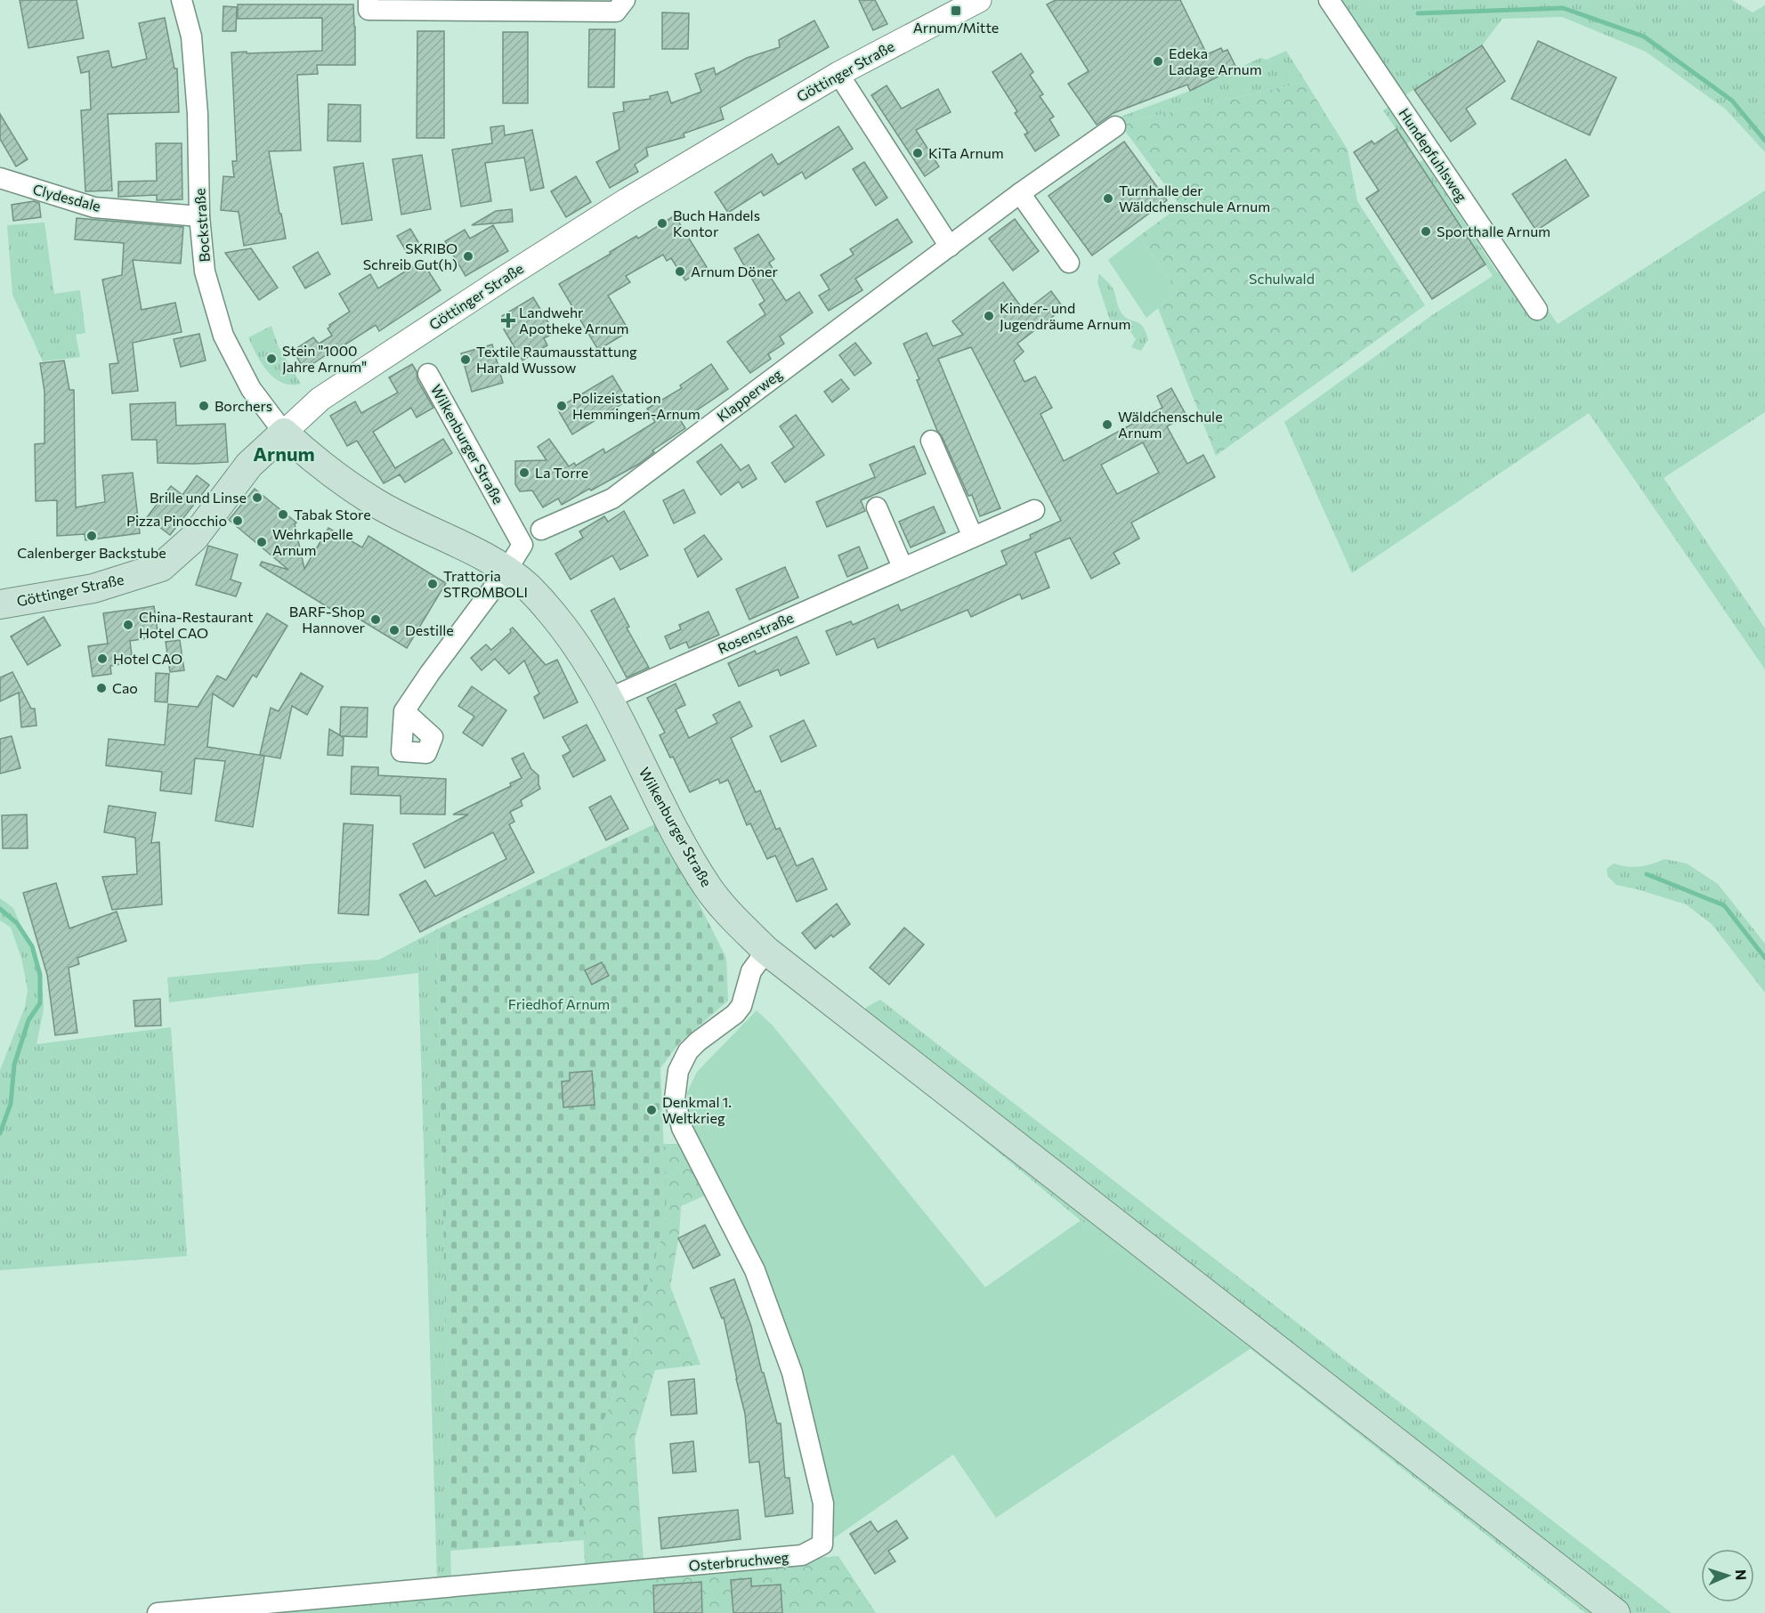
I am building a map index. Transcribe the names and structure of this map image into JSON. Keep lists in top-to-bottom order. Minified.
{"streets":{"main road":["Göttinger Straße","Wilkenburger Straße"],"street":["Hundepfuhlsweg","Clydesdale","Bockstraße","Klapperweg","Rosenstraße","Osterbruchweg"]},"crossings":[["Göttinger Straße","Bockstraße"],["Göttinger Straße","Wilkenburger Straße"],["Clydesdale","Bockstraße"],["Bockstraße","Wilkenburger Straße"],["Wilkenburger Straße","Rosenstraße"],["Wilkenburger Straße","Osterbruchweg"]],"districts":["Arnum"],"parks":["Schulwald","Friedhof Arnum"],"places":{"transit":["Arnum/Mitte"],"other":["Edeka Ladage Arnum","KiTa Arnum","Turnhalle der Wäldchenschule Arnum","Buch Handels Kontor","Sporthalle Arnum","SKRIBO Schreib Gut(h)","Arnum Döner","Kinder- und Jugendräume Arnum","Stein \"1000 Jahre Arnum\"","Textile Raumausstattung Harald Wussow","Borchers","Polizeistation Hemmingen-Arnum","Wäldchenschule Arnum","La Torre","Brille und Linse","Tabak Store","Pizza Pinocchio","Calenberger Backstube","Wehrkapelle Arnum","Trattoria STROMBOLI","BARF-Shop Hannover","China-Restaurant Hotel CAO","Destille","Hotel CAO","Cao","Denkmal 1. Weltkrieg"],"health":["Landwehr Apotheke Arnum"]},"north":"right"}
